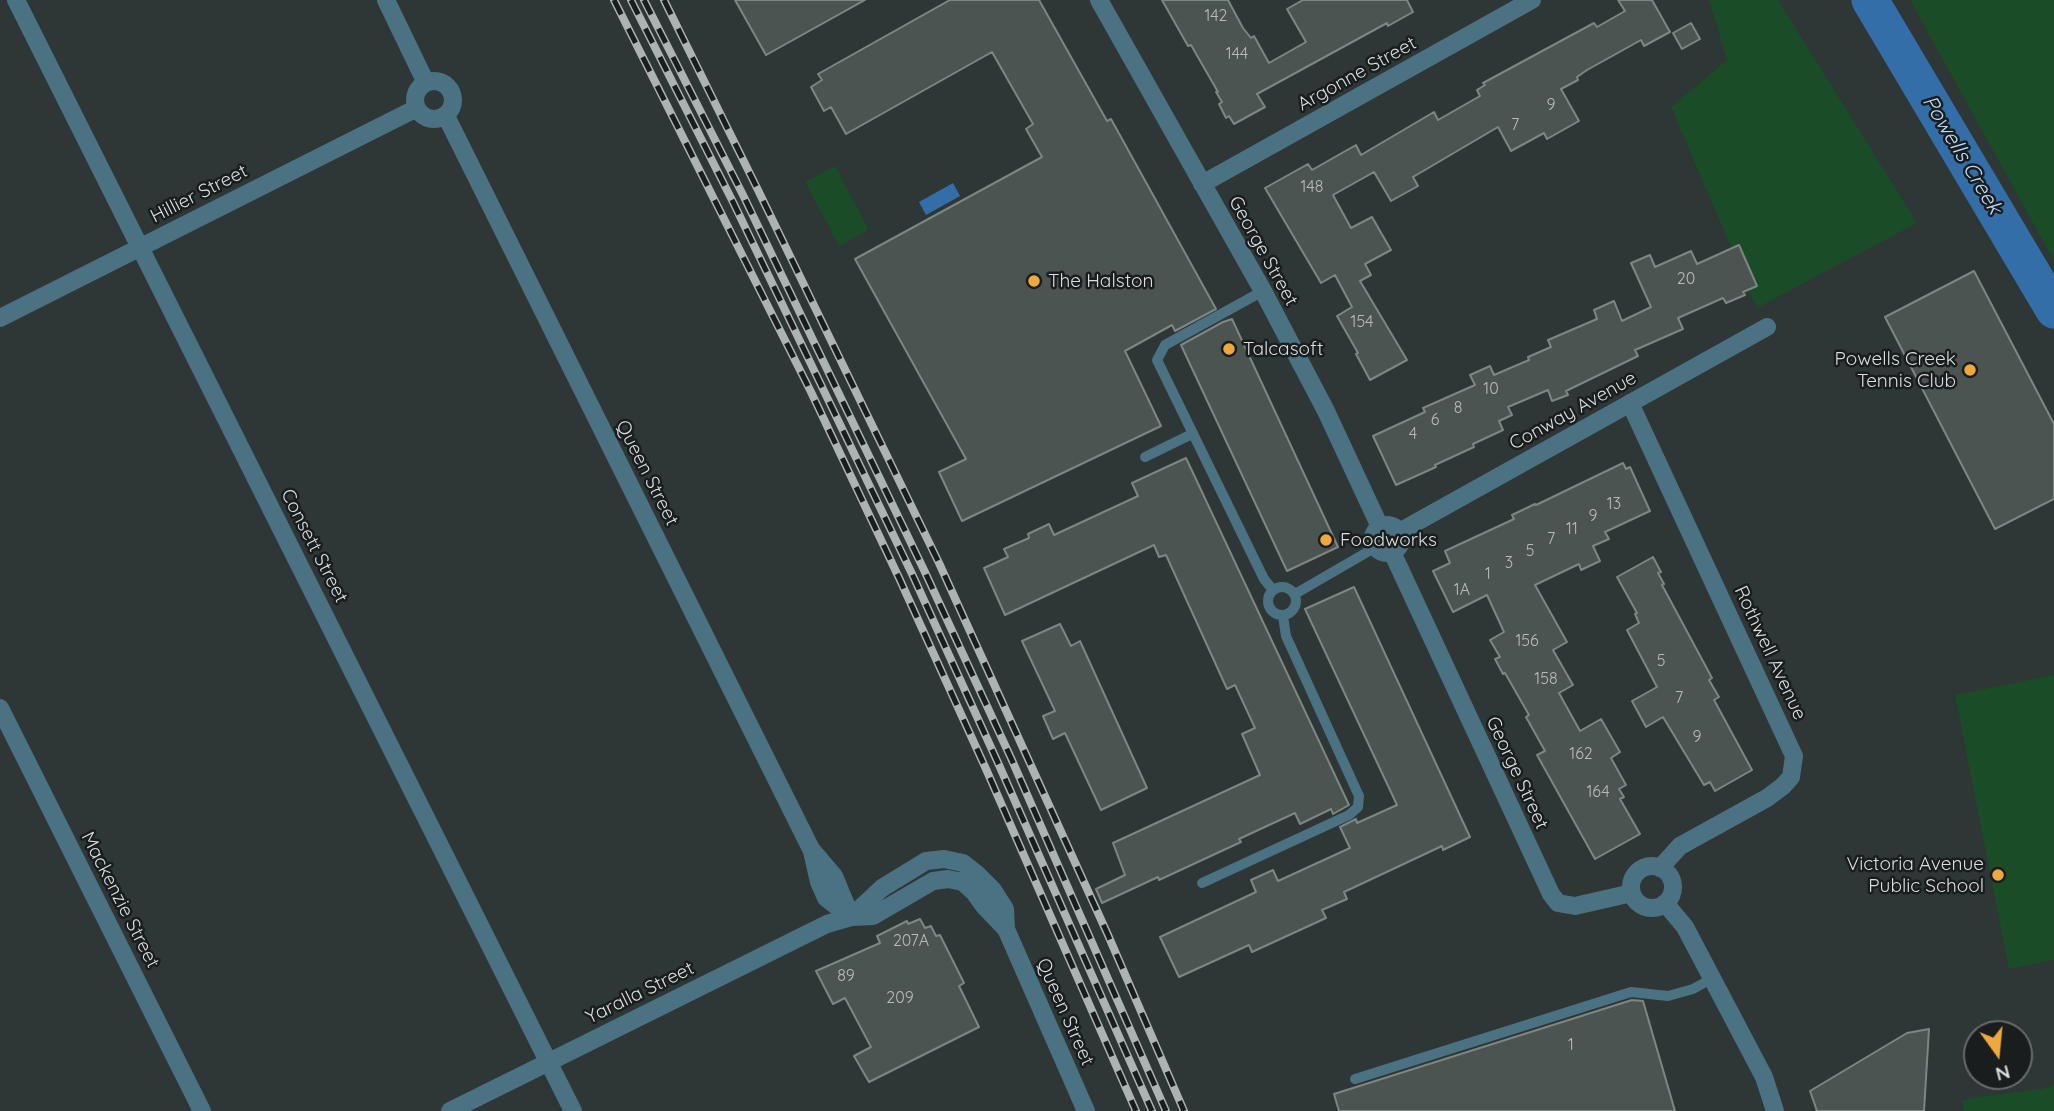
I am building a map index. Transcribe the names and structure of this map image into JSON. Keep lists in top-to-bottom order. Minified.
{"streets":{"street":["Argonne Street","Hillier Street","George Street","Conway Avenue","Queen Street","Consett Street","Rothwell Avenue","Mackenzie Street","Yaralla Street"]},"crossings":[["Argonne Street","George Street"],["Hillier Street","Queen Street"],["Hillier Street","Consett Street"],["George Street","Conway Avenue"],["George Street","Rothwell Avenue"],["Conway Avenue","Rothwell Avenue"],["Queen Street","Yaralla Street"],["Consett Street","Yaralla Street"]],"water":["Powells Creek"],"places":["The Halston","Talcasoft","Powells Creek Tennis Club","Foodworks","Victoria Avenue Public School"],"house_numbers":["142","144","9","7","148","20","154","10","8","6","4","13","9","11","7","5","3","1","1A","156","5","158","7","9","162","164","207A","89","209","1"],"north":"bottom"}
